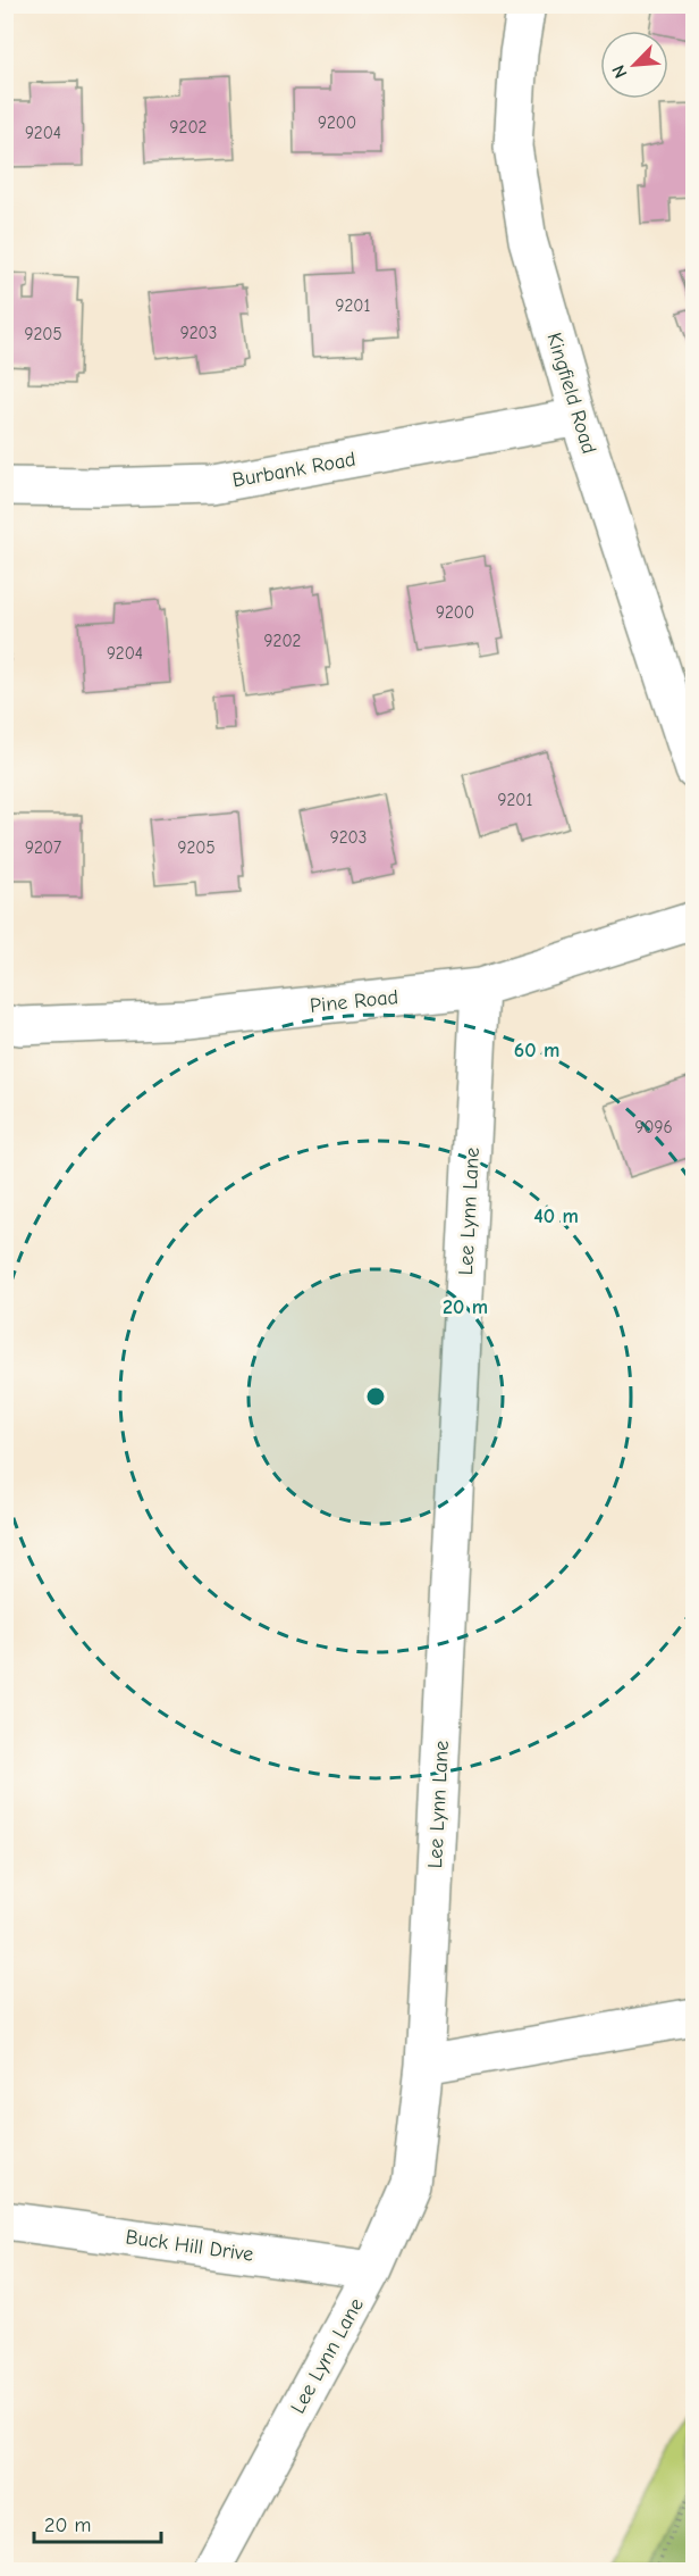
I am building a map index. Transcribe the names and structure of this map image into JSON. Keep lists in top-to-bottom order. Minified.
{"streets":{"street":["Kingfield Road","Burbank Road","Pine Road","Lee Lynn Lane","Buck Hill Drive"]},"crossings":[["Kingfield Road","Burbank Road"],["Pine Road","Lee Lynn Lane"],["Lee Lynn Lane","Buck Hill Drive"]],"house_numbers":["9200","9202","9204","9201","9203","9205","9200","9202","9204","9201","9203","9207","9205","9096"],"scale_bar":"20 m","north":"bottom left","rings":["60 m","40 m","20 m"]}
